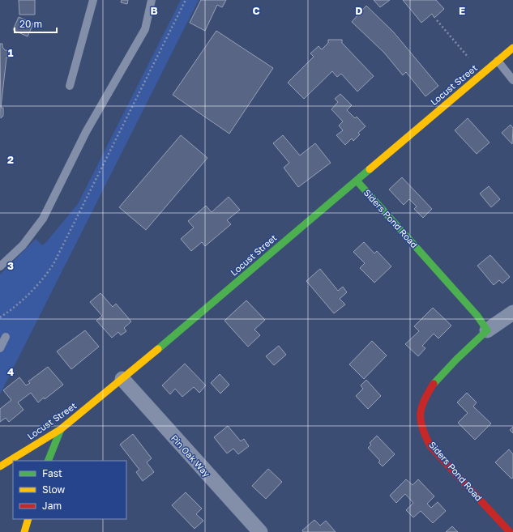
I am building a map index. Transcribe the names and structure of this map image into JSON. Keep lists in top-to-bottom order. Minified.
{"streets":{"main road":["Locust Street","Siders Pond Road"],"street":["Pin Oak Way"]},"crossings":[["Locust Street","Siders Pond Road"],["Locust Street","Pin Oak Way"]],"legend":["Fast","Slow","Jam"],"scale_bar":"20 m","grid":{"columns":["B","C","D","E"],"rows":["1","2","3","4"]}}
